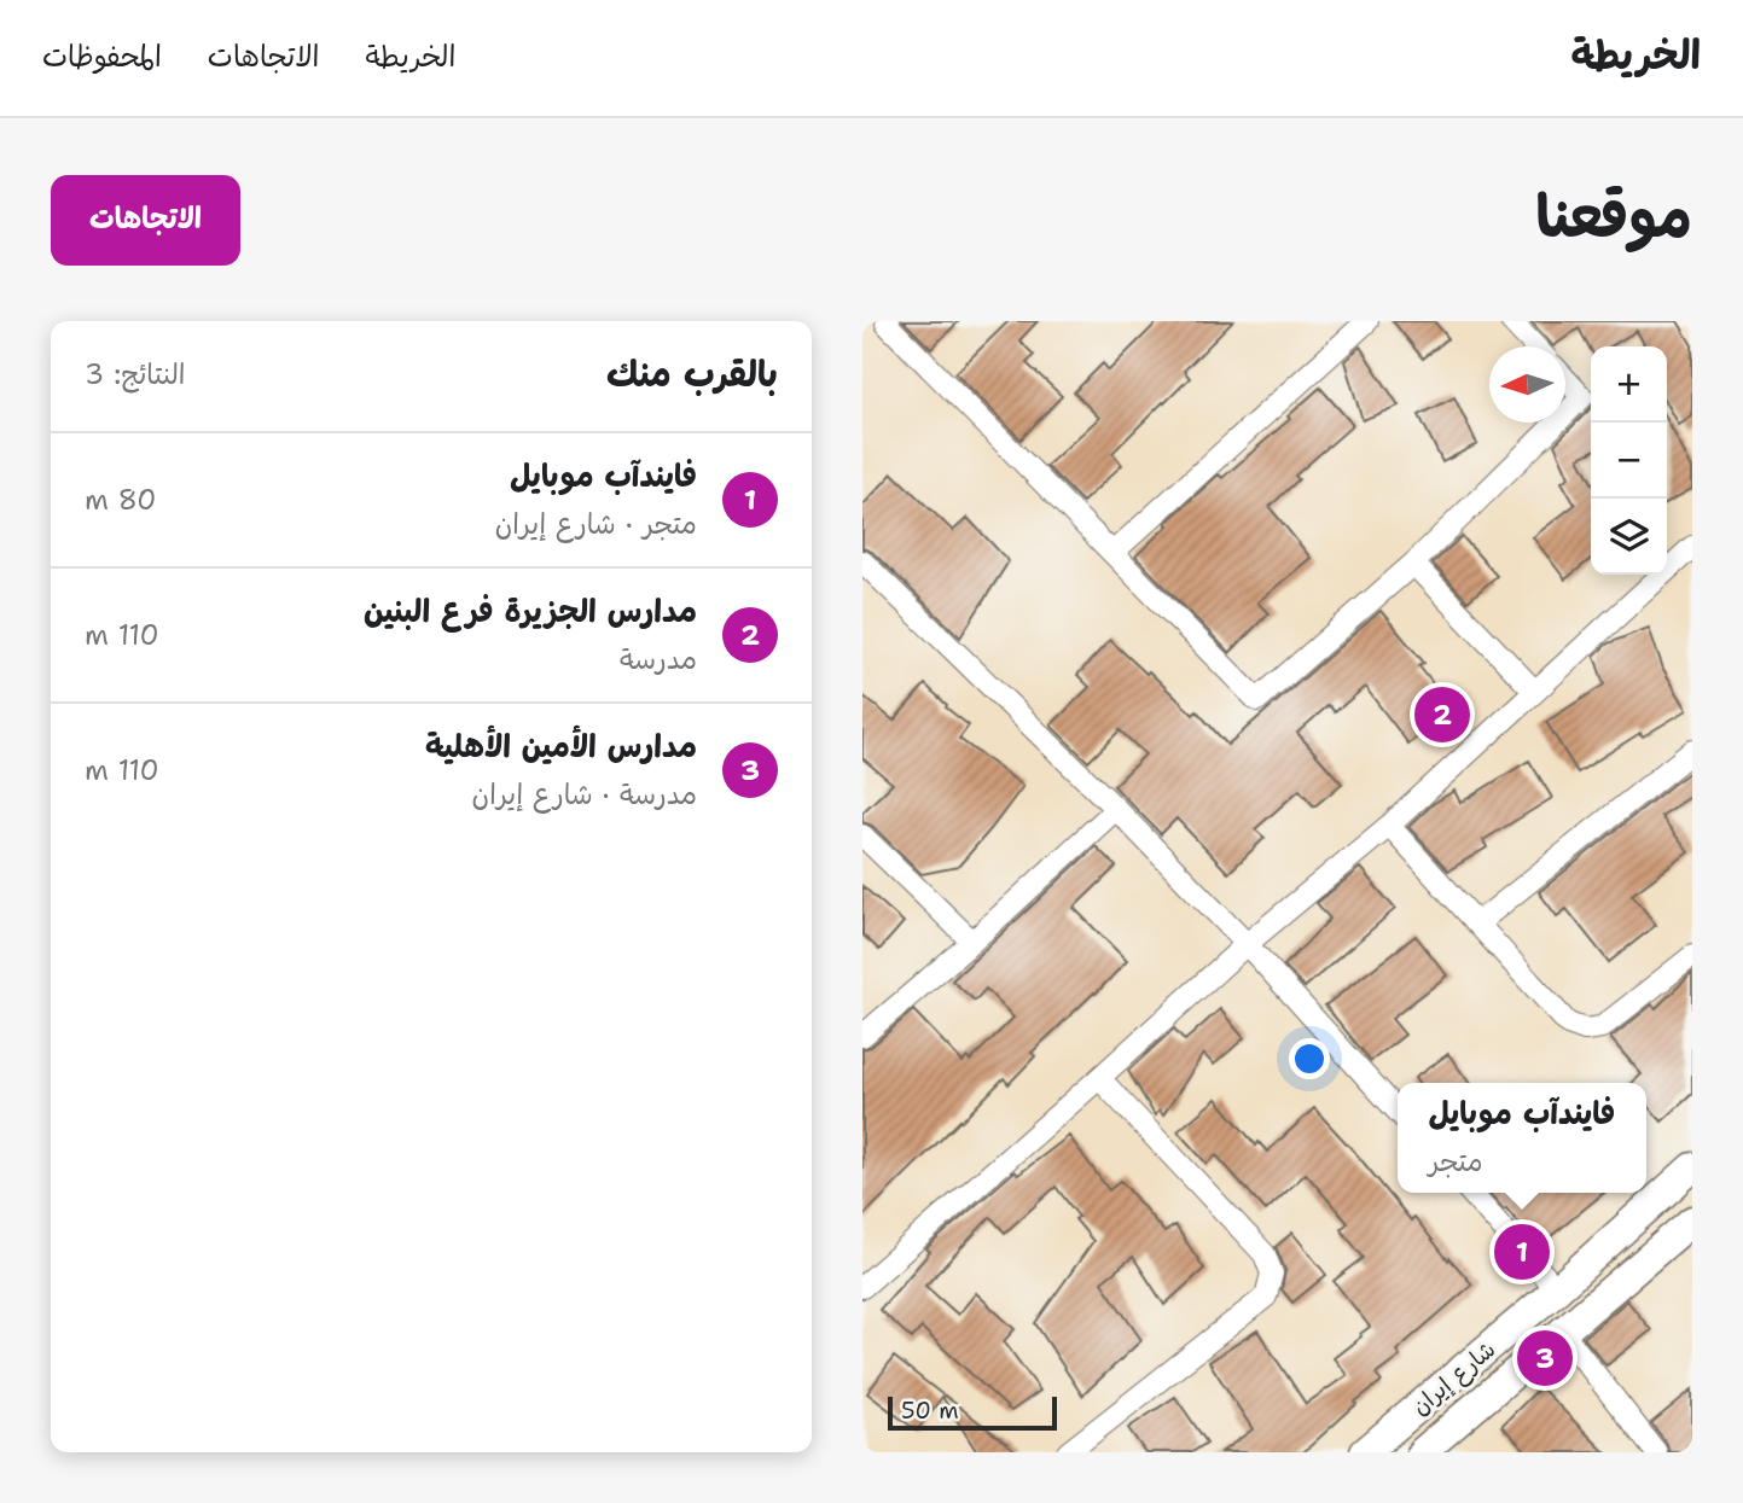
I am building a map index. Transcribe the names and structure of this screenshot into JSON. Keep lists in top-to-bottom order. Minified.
{"streets":{"street":["شارع إيران"]},"scale_bar":"50 m","north":"left","page":{"header":"الخريطة","nav":["الخريطة","الاتجاهات","المحفوظات"],"title":"موقعنا","buttons":"الاتجاهات","heading":["بالقرب منك","النتائج: 3"],"map_buttons":["+","−"],"list":[{"mark":"1","name":"فايندآب موبايل","note":"متجر · شارع إيران","value":"80 m"},{"mark":"2","name":"مدارس الجزيرة فرع البنين","note":"مدرسة","value":"110 m"},{"mark":"3","name":"مدارس الأمين الأهلية","note":"مدرسة · شارع إيران","value":"110 m"}],"pins":["2","1","3"],"popup":["فايندآب موبايل","متجر"],"scale":"50 m"}}
